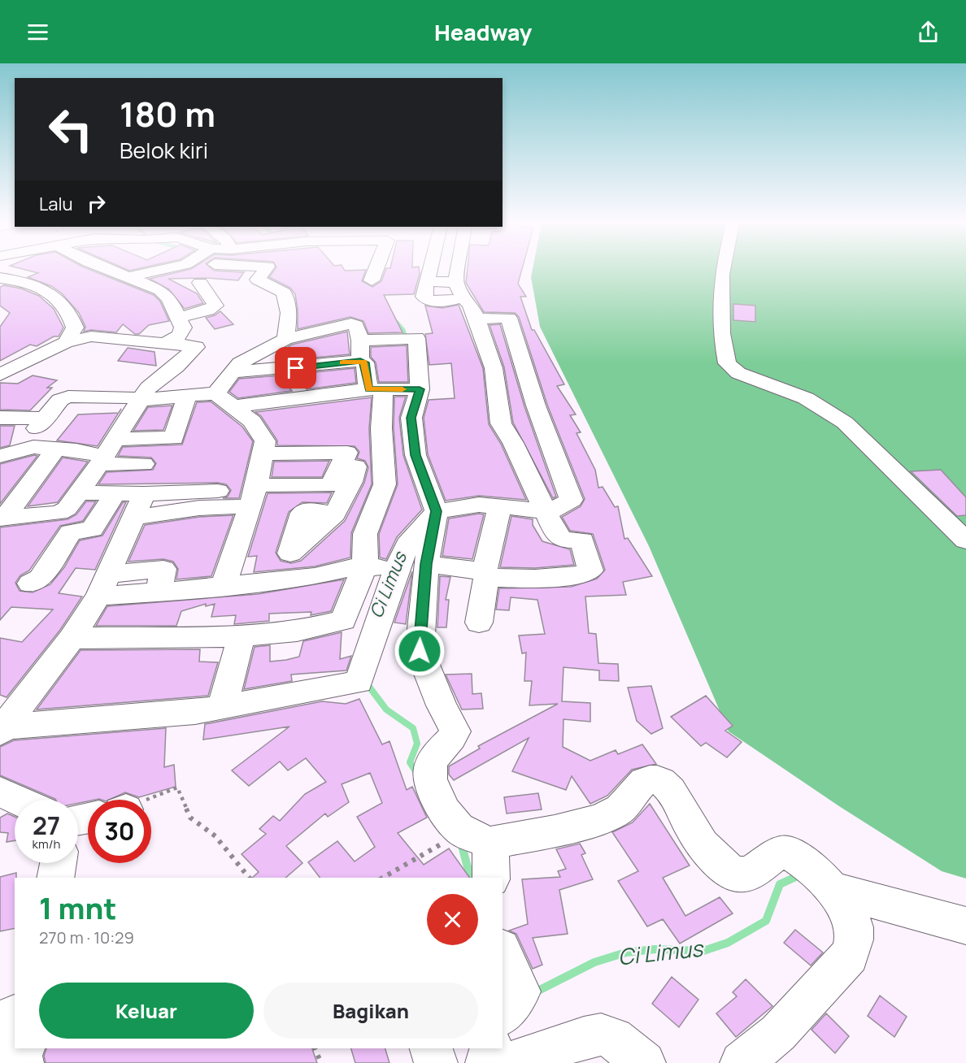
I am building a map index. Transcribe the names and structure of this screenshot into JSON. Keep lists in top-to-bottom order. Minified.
{"water":["Ci Limus"],"page":{"header":"Headway","turn":["180 m","Belok kiri"],"then":"Lalu","speed":"27 km/h","limit":"30","heading":["1 mnt","270 m · 10:29"],"buttons":["Keluar","Bagikan"]}}
